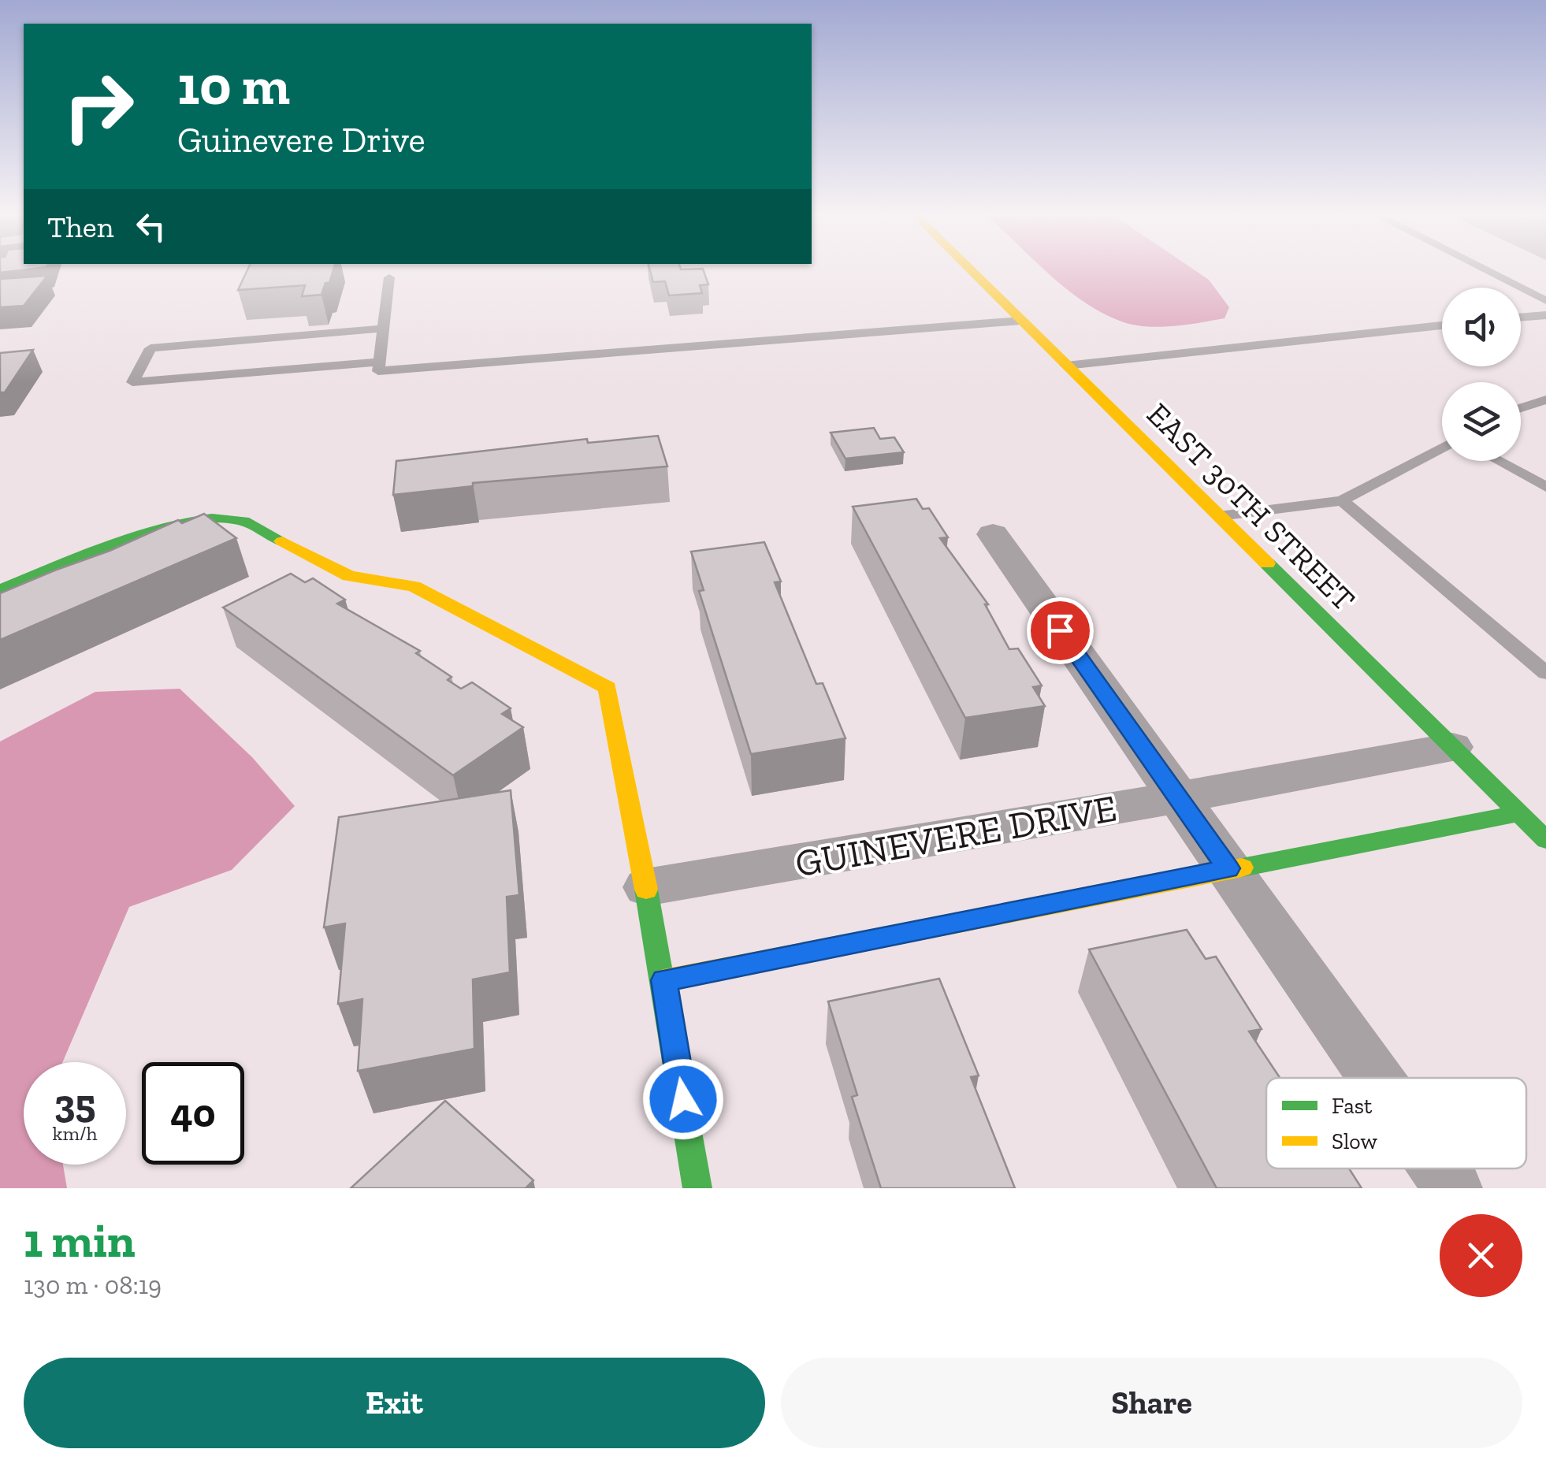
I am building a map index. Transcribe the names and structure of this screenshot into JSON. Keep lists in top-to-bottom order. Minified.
{"streets":{"street":["EAST 30TH STREET","GUINEVERE DRIVE"]},"crossings":[["EAST 30TH STREET","GUINEVERE DRIVE"]],"legend":["Fast","Slow"],"page":{"turn":["10 m","Guinevere Drive"],"then":"Then","speed":"35 km/h","limit":"40","heading":["1 min","130 m · 08:19"],"buttons":["Exit","Share"]}}
